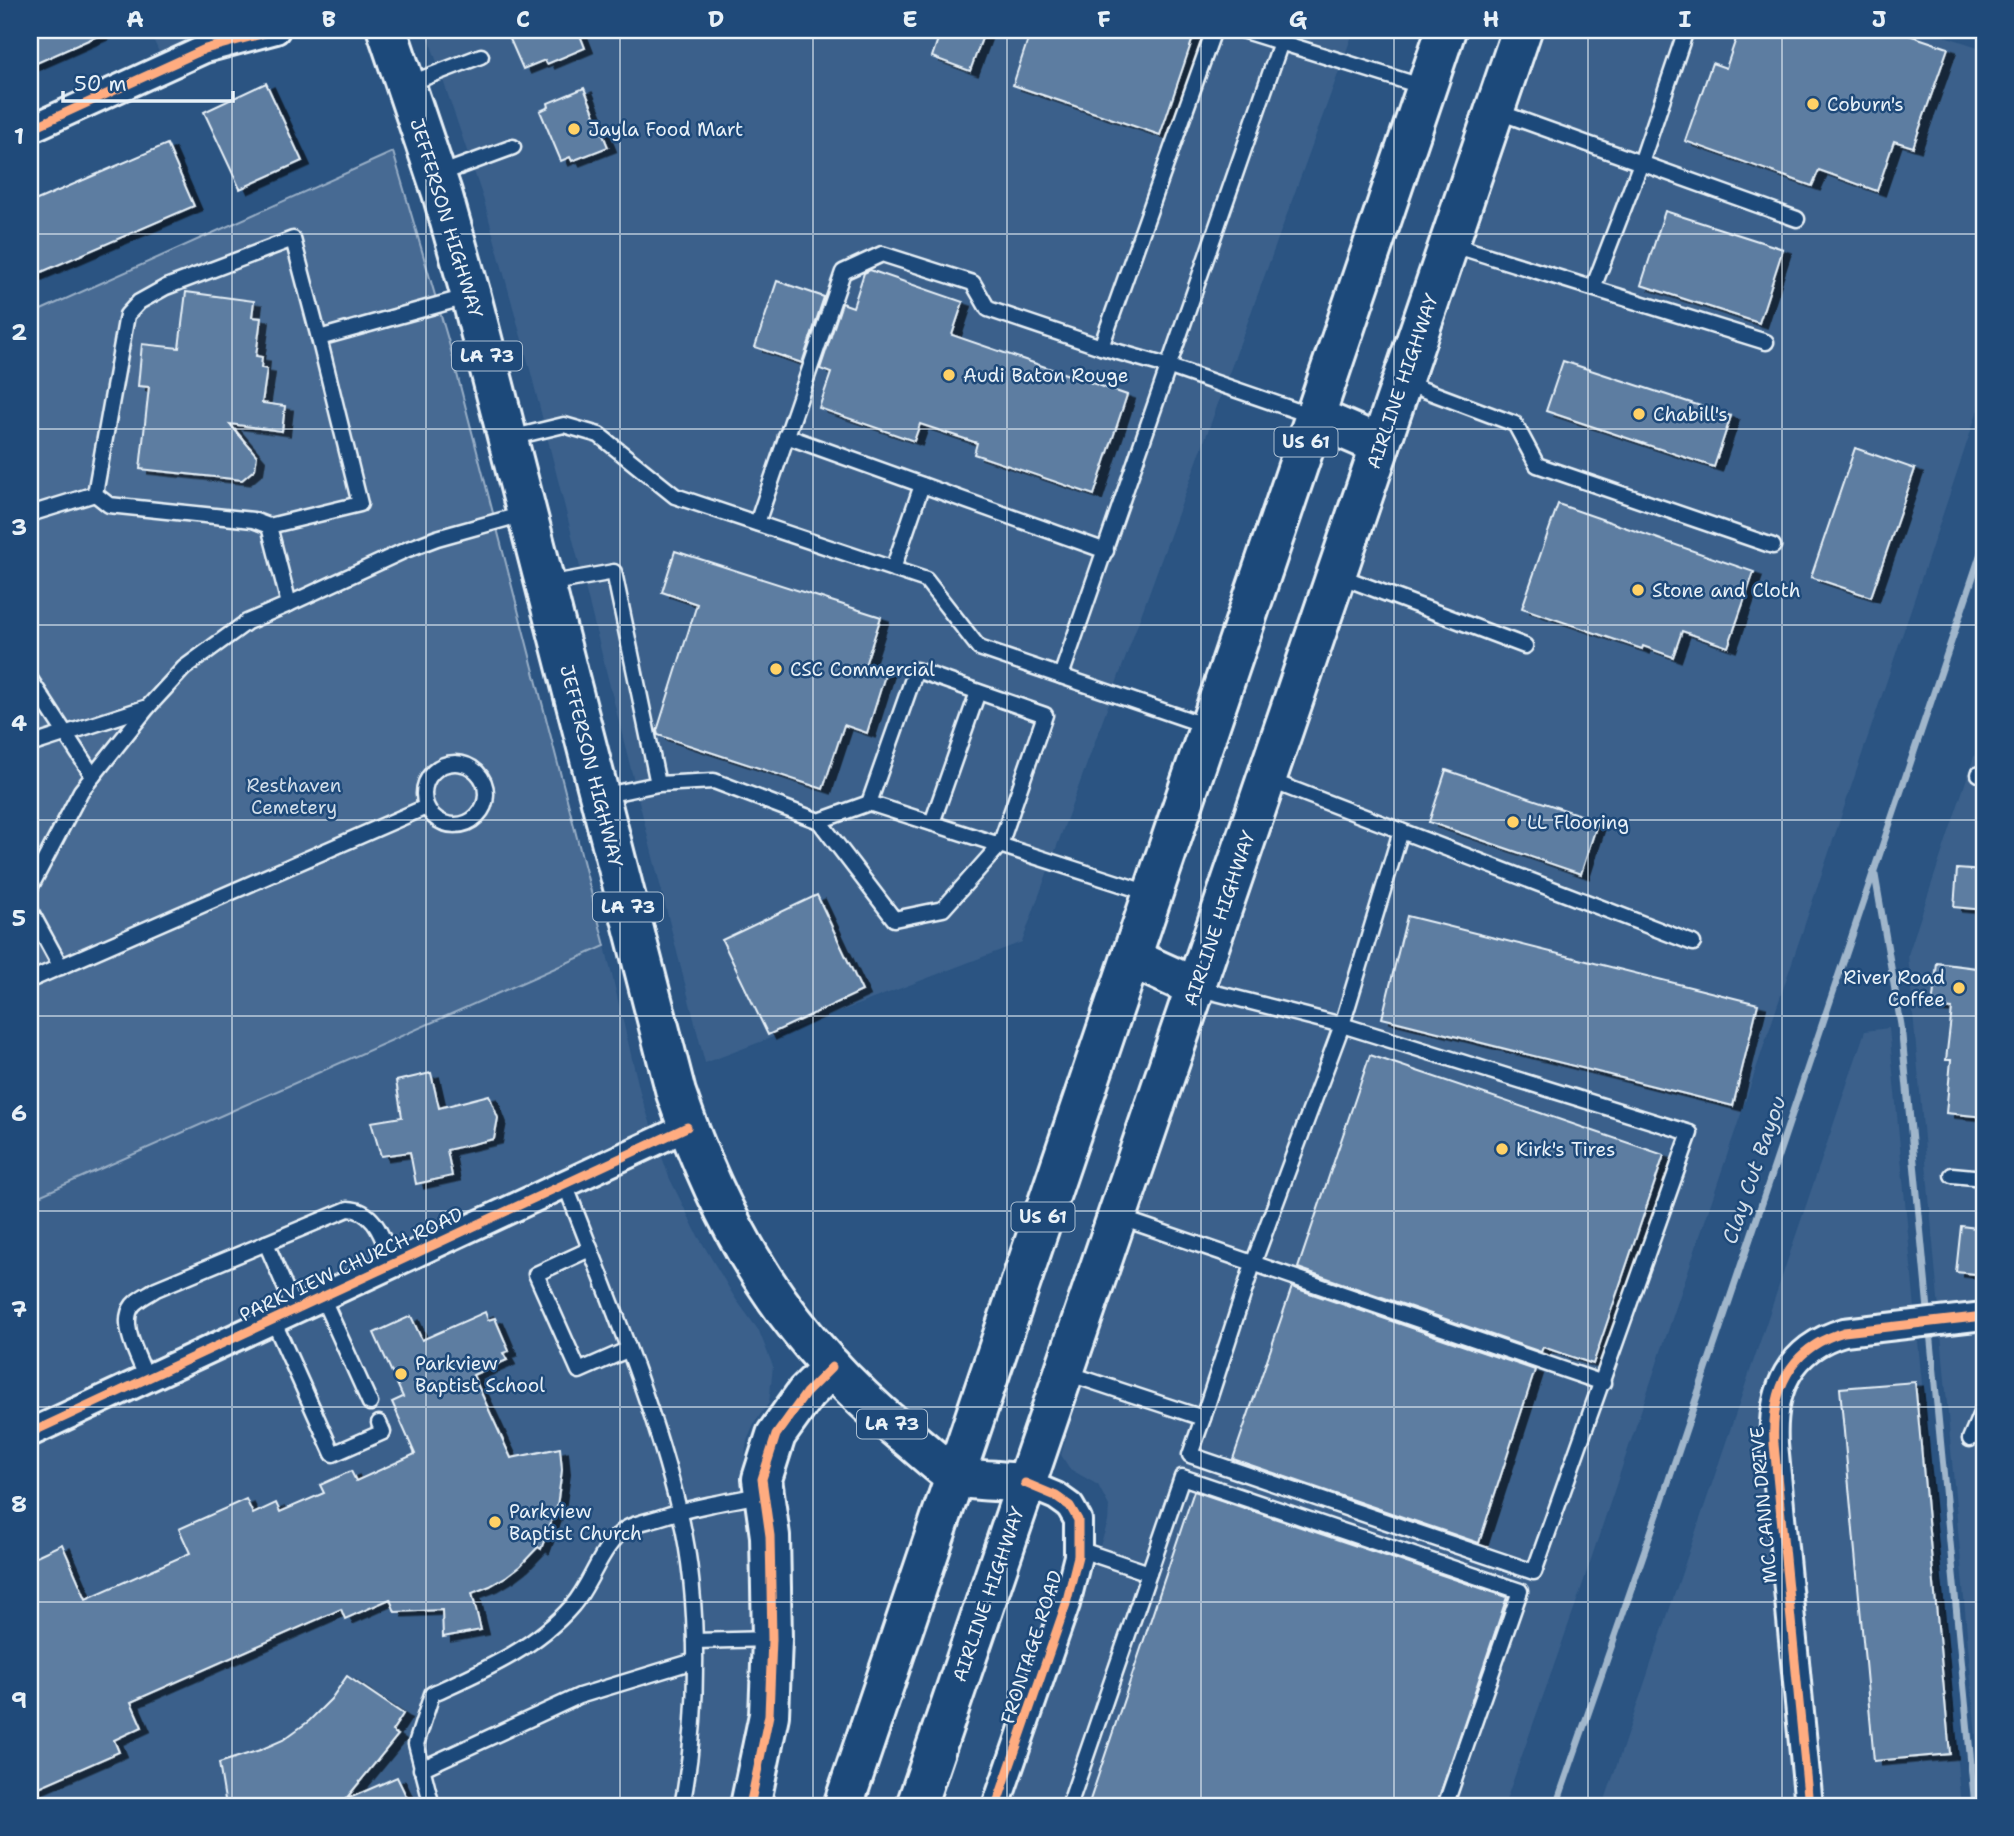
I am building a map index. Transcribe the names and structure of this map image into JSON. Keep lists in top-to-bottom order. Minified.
{"streets":{"main road":["JEFFERSON HIGHWAY","LA 73","AIRLINE HIGHWAY","US 61"],"street":["PARKVIEW CHURCH ROAD","MC CANN DRIVE","FRONTAGE ROAD"]},"crossings":[["JEFFERSON HIGHWAY","US 61"],["JEFFERSON HIGHWAY","PARKVIEW CHURCH ROAD"],["AIRLINE HIGHWAY","FRONTAGE ROAD"]],"water":["Clay Cut Bayou"],"parks":["Resthaven Cemetery"],"places":["Coburn's","Jayla Food Mart","Audi Baton Rouge","Chabill's","Stone and Cloth","CSC Commercial","LL Flooring","River Road Coffee","Kirk's Tires","Parkview Baptist School","Parkview Baptist Church"],"scale_bar":"50 m","grid":{"columns":["A","B","C","D","E","F","G","H","I","J"],"rows":["1","2","3","4","5","6","7","8","9"]}}
